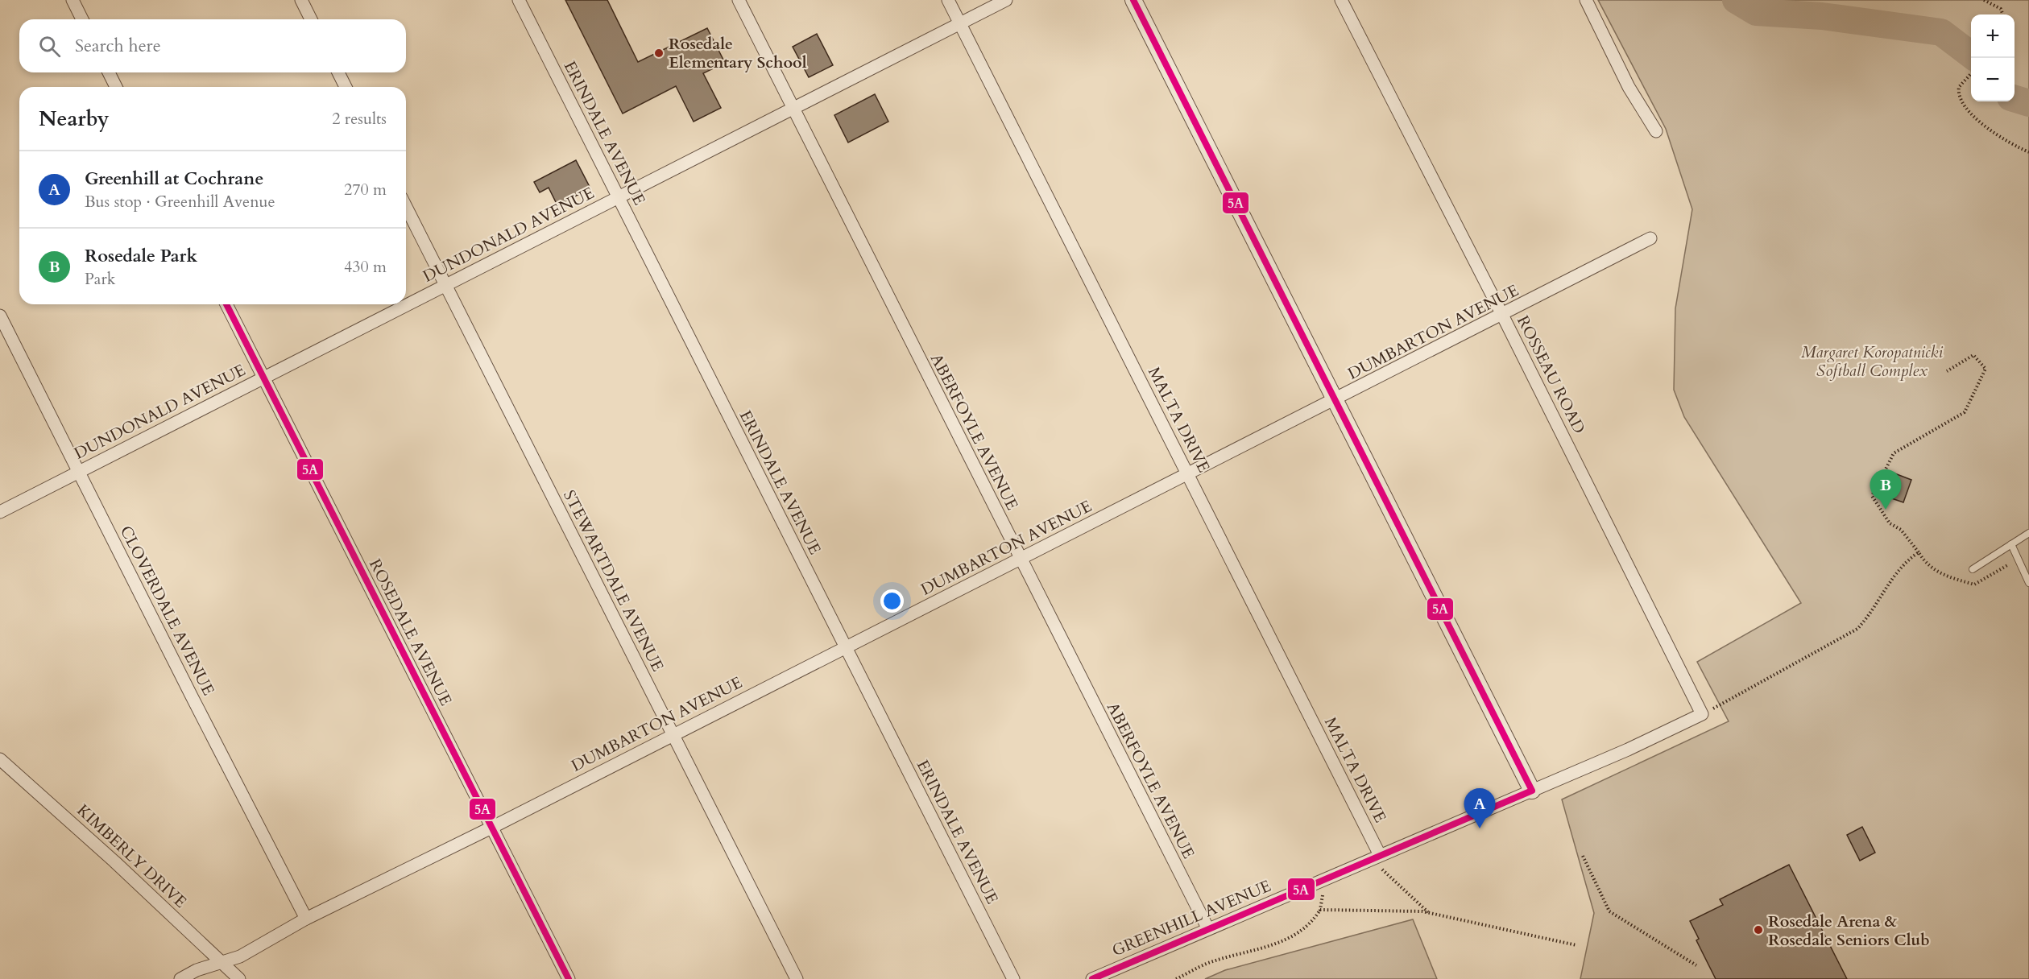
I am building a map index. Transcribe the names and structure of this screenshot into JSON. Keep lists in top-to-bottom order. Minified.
{"streets":{"street":["ERINDALE AVENUE","DUNDONALD AVENUE","DUMBARTON AVENUE","ROSSEAU ROAD","MALTA DRIVE","ABERFOYLE AVENUE","STEWARTDALE AVENUE","CLOVERDALE AVENUE","ROSEDALE AVENUE","KIMBERLY DRIVE","GREENHILL AVENUE"]},"crossings":[["ERINDALE AVENUE","DUNDONALD AVENUE"],["ERINDALE AVENUE","DUMBARTON AVENUE"],["DUNDONALD AVENUE","MALTA DRIVE"],["DUNDONALD AVENUE","ABERFOYLE AVENUE"],["DUNDONALD AVENUE","STEWARTDALE AVENUE"],["DUNDONALD AVENUE","CLOVERDALE AVENUE"],["DUNDONALD AVENUE","ROSEDALE AVENUE"],["DUMBARTON AVENUE","ROSSEAU ROAD"],["DUMBARTON AVENUE","MALTA DRIVE"],["DUMBARTON AVENUE","ABERFOYLE AVENUE"],["DUMBARTON AVENUE","STEWARTDALE AVENUE"],["DUMBARTON AVENUE","CLOVERDALE AVENUE"],["DUMBARTON AVENUE","ROSEDALE AVENUE"],["DUMBARTON AVENUE","KIMBERLY DRIVE"],["ROSSEAU ROAD","GREENHILL AVENUE"],["MALTA DRIVE","GREENHILL AVENUE"],["ABERFOYLE AVENUE","GREENHILL AVENUE"]],"parks":["Margaret Koropatnicki Softball Complex"],"places":["Rosedale Elementary School","Rosedale Arena & Rosedale Seniors Club"],"lines":["transit line 5A"],"page":{"map_buttons":["+","−"],"search":"Search here","heading":["Nearby","2 results"],"list":[{"mark":"A","name":"Greenhill at Cochrane","note":"Bus stop · Greenhill Avenue","value":"270 m"},{"mark":"B","name":"Rosedale Park","note":"Park","value":"430 m"}],"pins":["B","A"]}}
